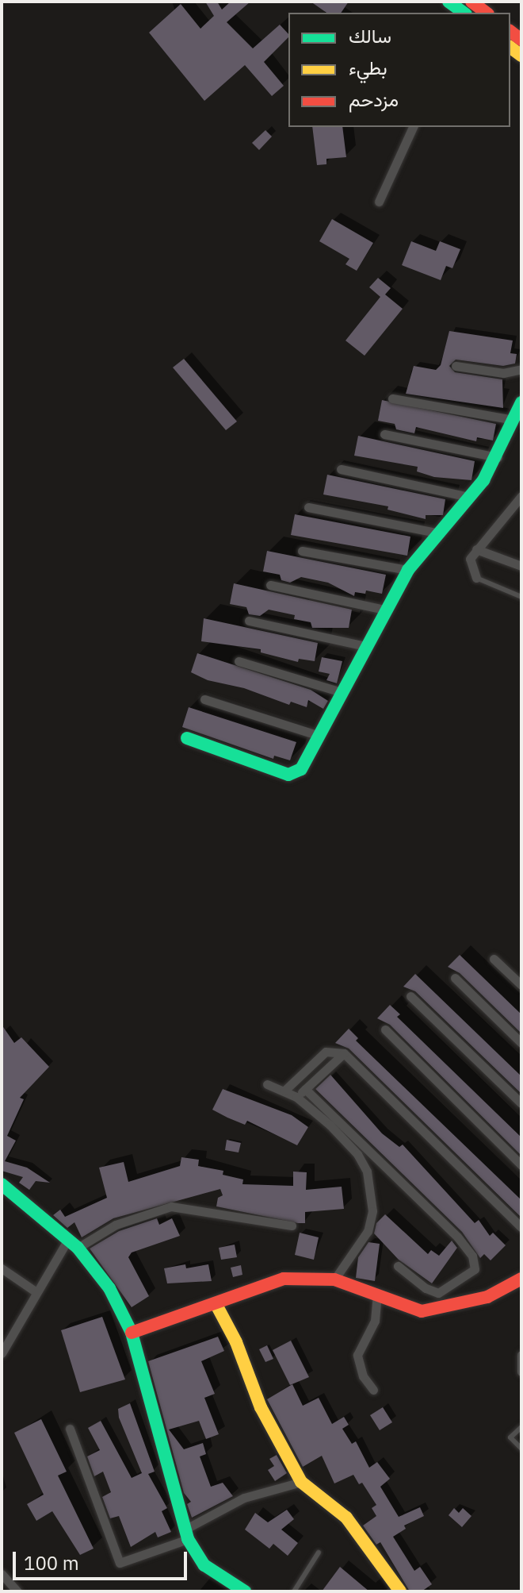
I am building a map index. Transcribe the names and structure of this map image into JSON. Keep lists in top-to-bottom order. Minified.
{"legend":["سالك","بطيء","مزدحم"],"scale_bar":"100 m"}
